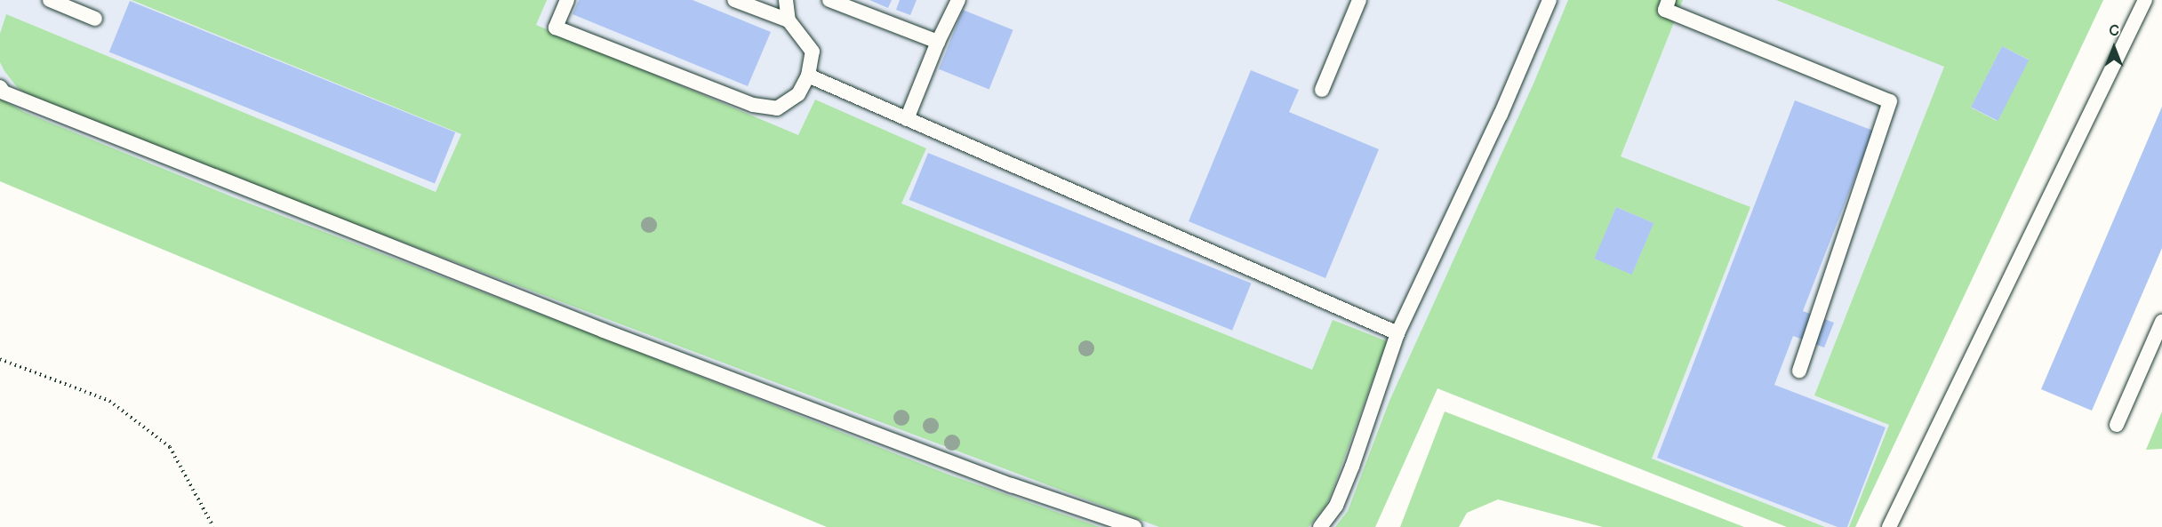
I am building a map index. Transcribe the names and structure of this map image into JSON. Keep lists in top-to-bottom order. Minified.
{"north":"top"}
